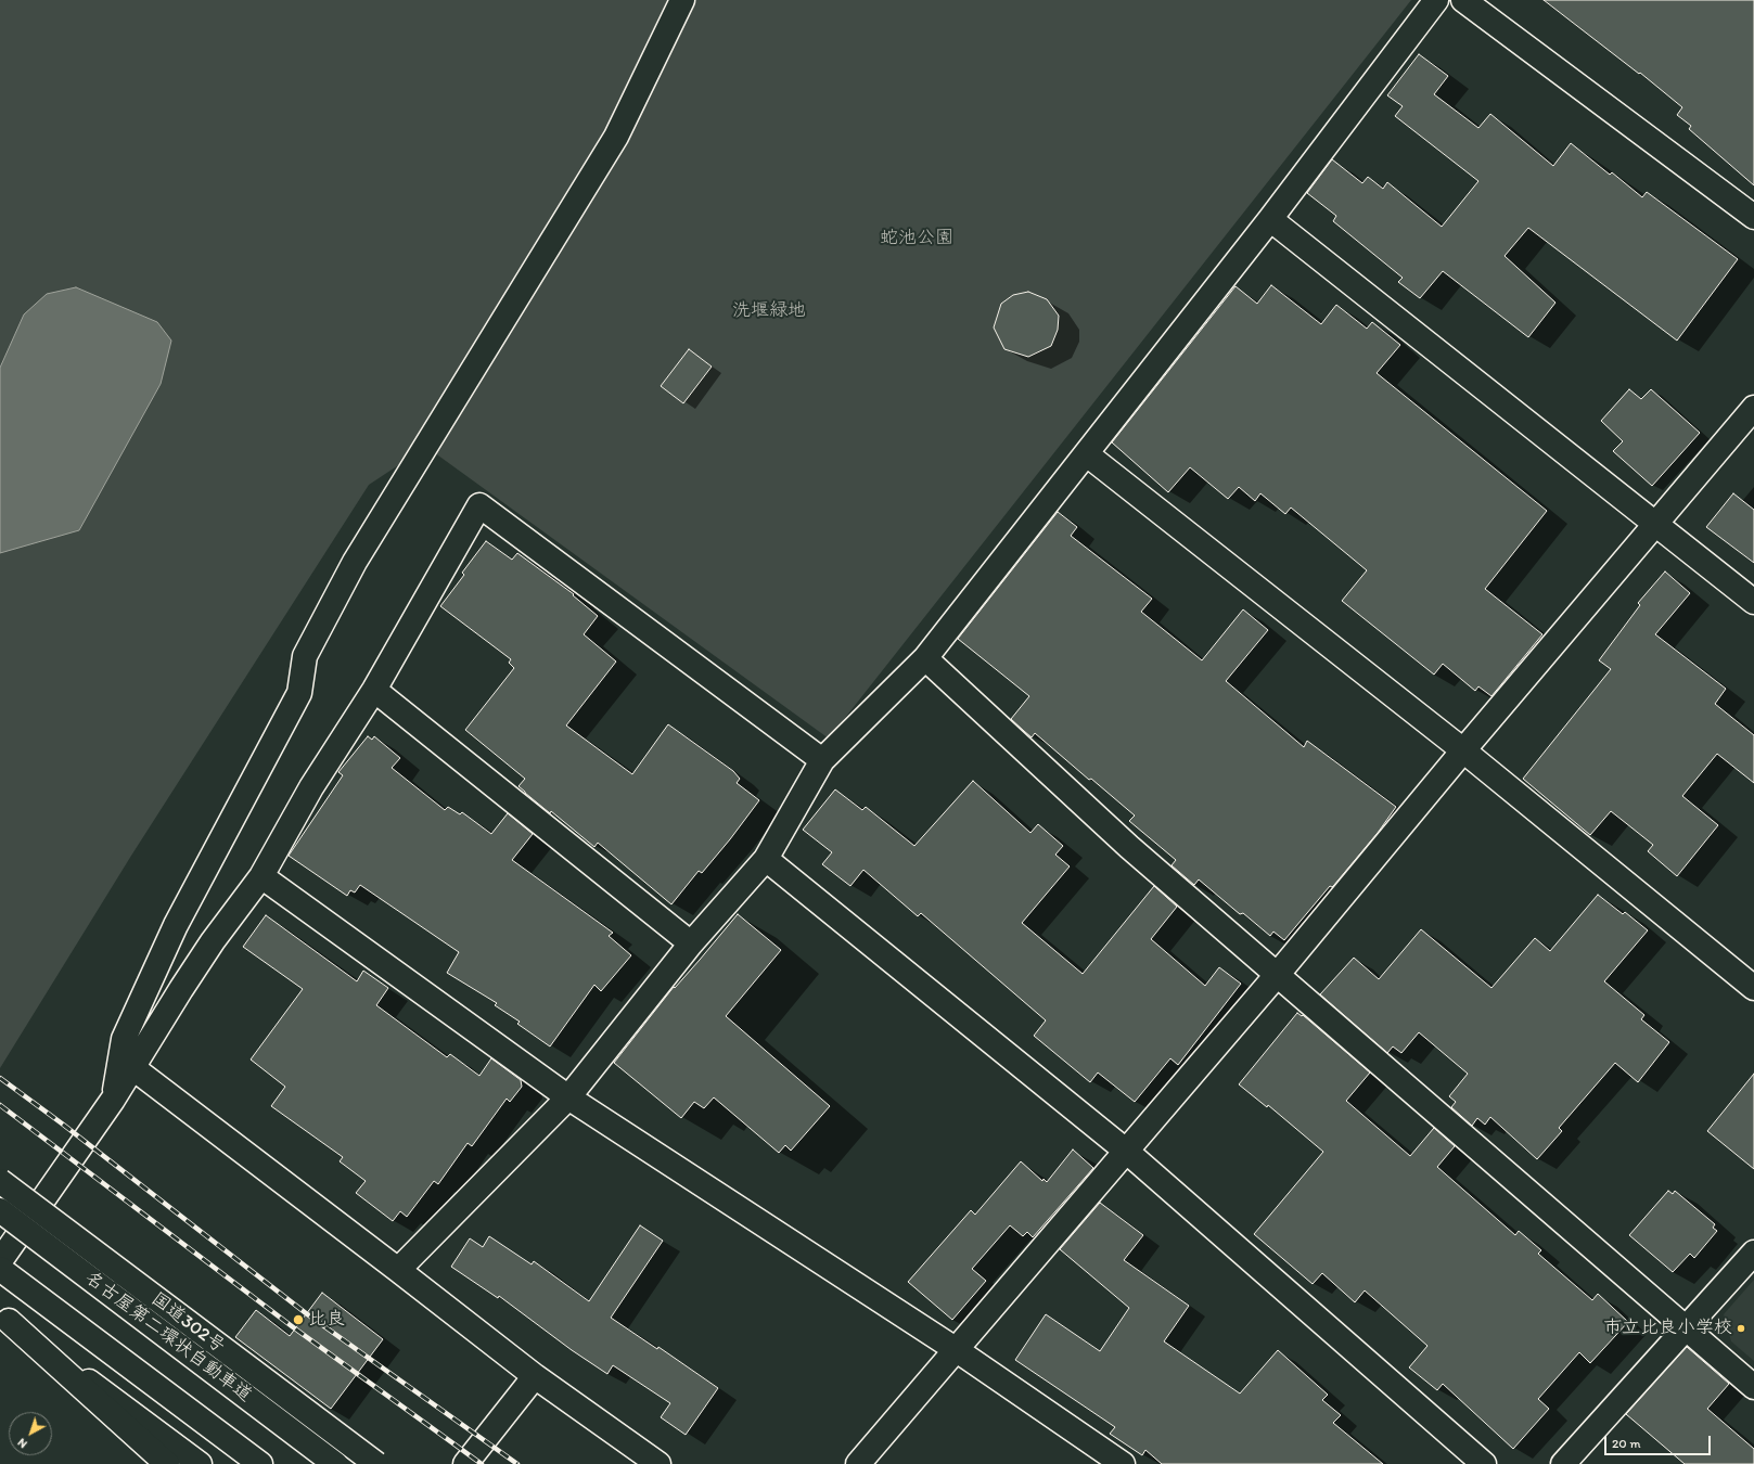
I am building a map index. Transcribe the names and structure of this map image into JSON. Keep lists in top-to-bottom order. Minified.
{"streets":{"main road":["国道302号","名古屋第二環状自動車道"]},"parks":["蛇池公園","洗堰緑地"],"places":["比良","市立比良小学校"],"scale_bar":"20 m","north":"bottom left"}
